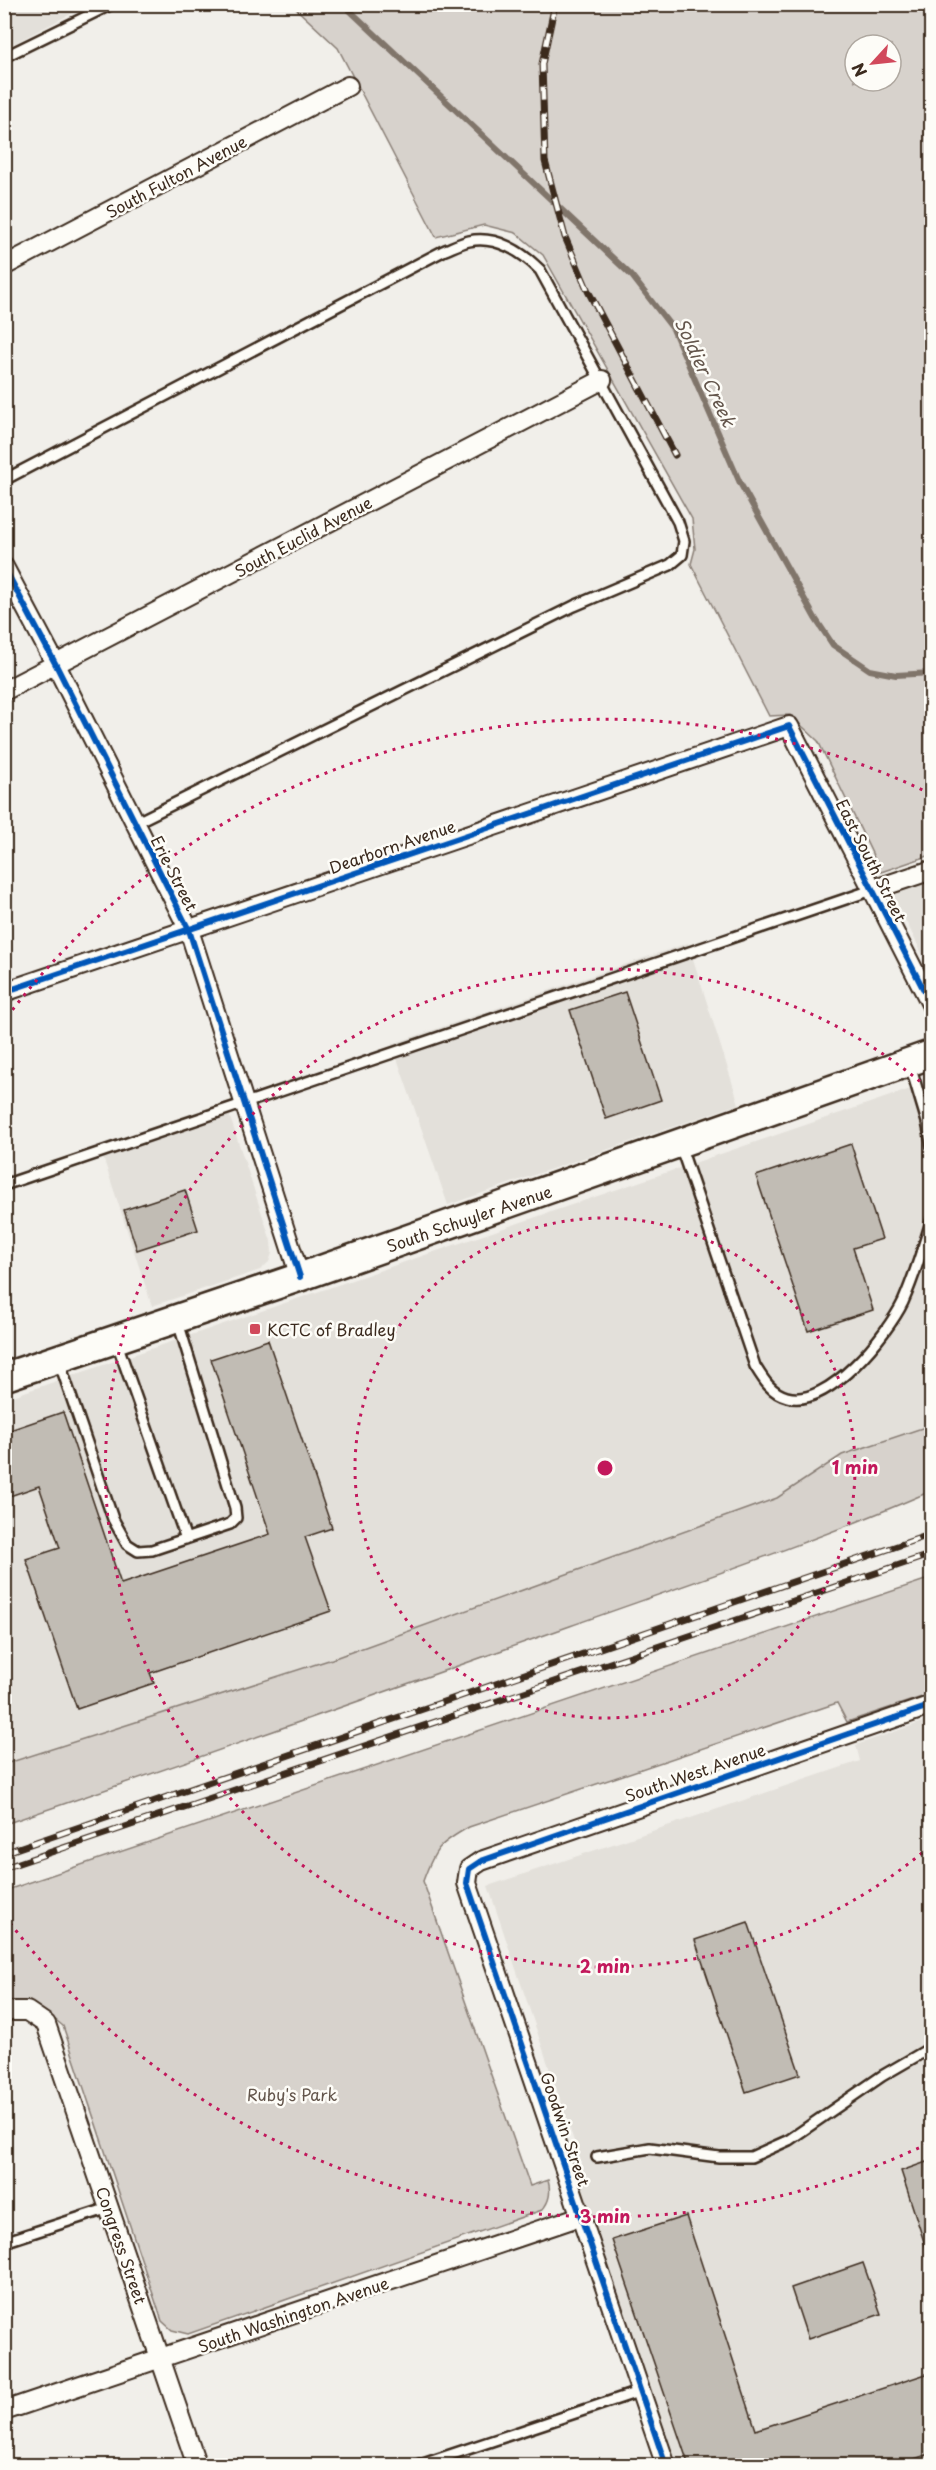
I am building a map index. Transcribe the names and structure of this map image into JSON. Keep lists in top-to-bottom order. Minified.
{"streets":{"main road":["South Schuyler Avenue"],"street":["South Fulton Avenue","South Euclid Avenue","Dearborn Avenue","East South Street","Erie Street","South West Avenue","Goodwin Street","Congress Street","South Washington Avenue"]},"crossings":[["South Euclid Avenue","Erie Street"],["Dearborn Avenue","East South Street"],["Dearborn Avenue","Erie Street"],["Erie Street","South Schuyler Avenue"],["South West Avenue","Goodwin Street"],["Goodwin Street","South Washington Avenue"],["Congress Street","South Washington Avenue"]],"water":["Soldier Creek"],"parks":["Ruby's Park"],"places":{"transit":["KCTC of Bradley"]},"north":"bottom left","rings":["1 min","2 min","3 min"]}
